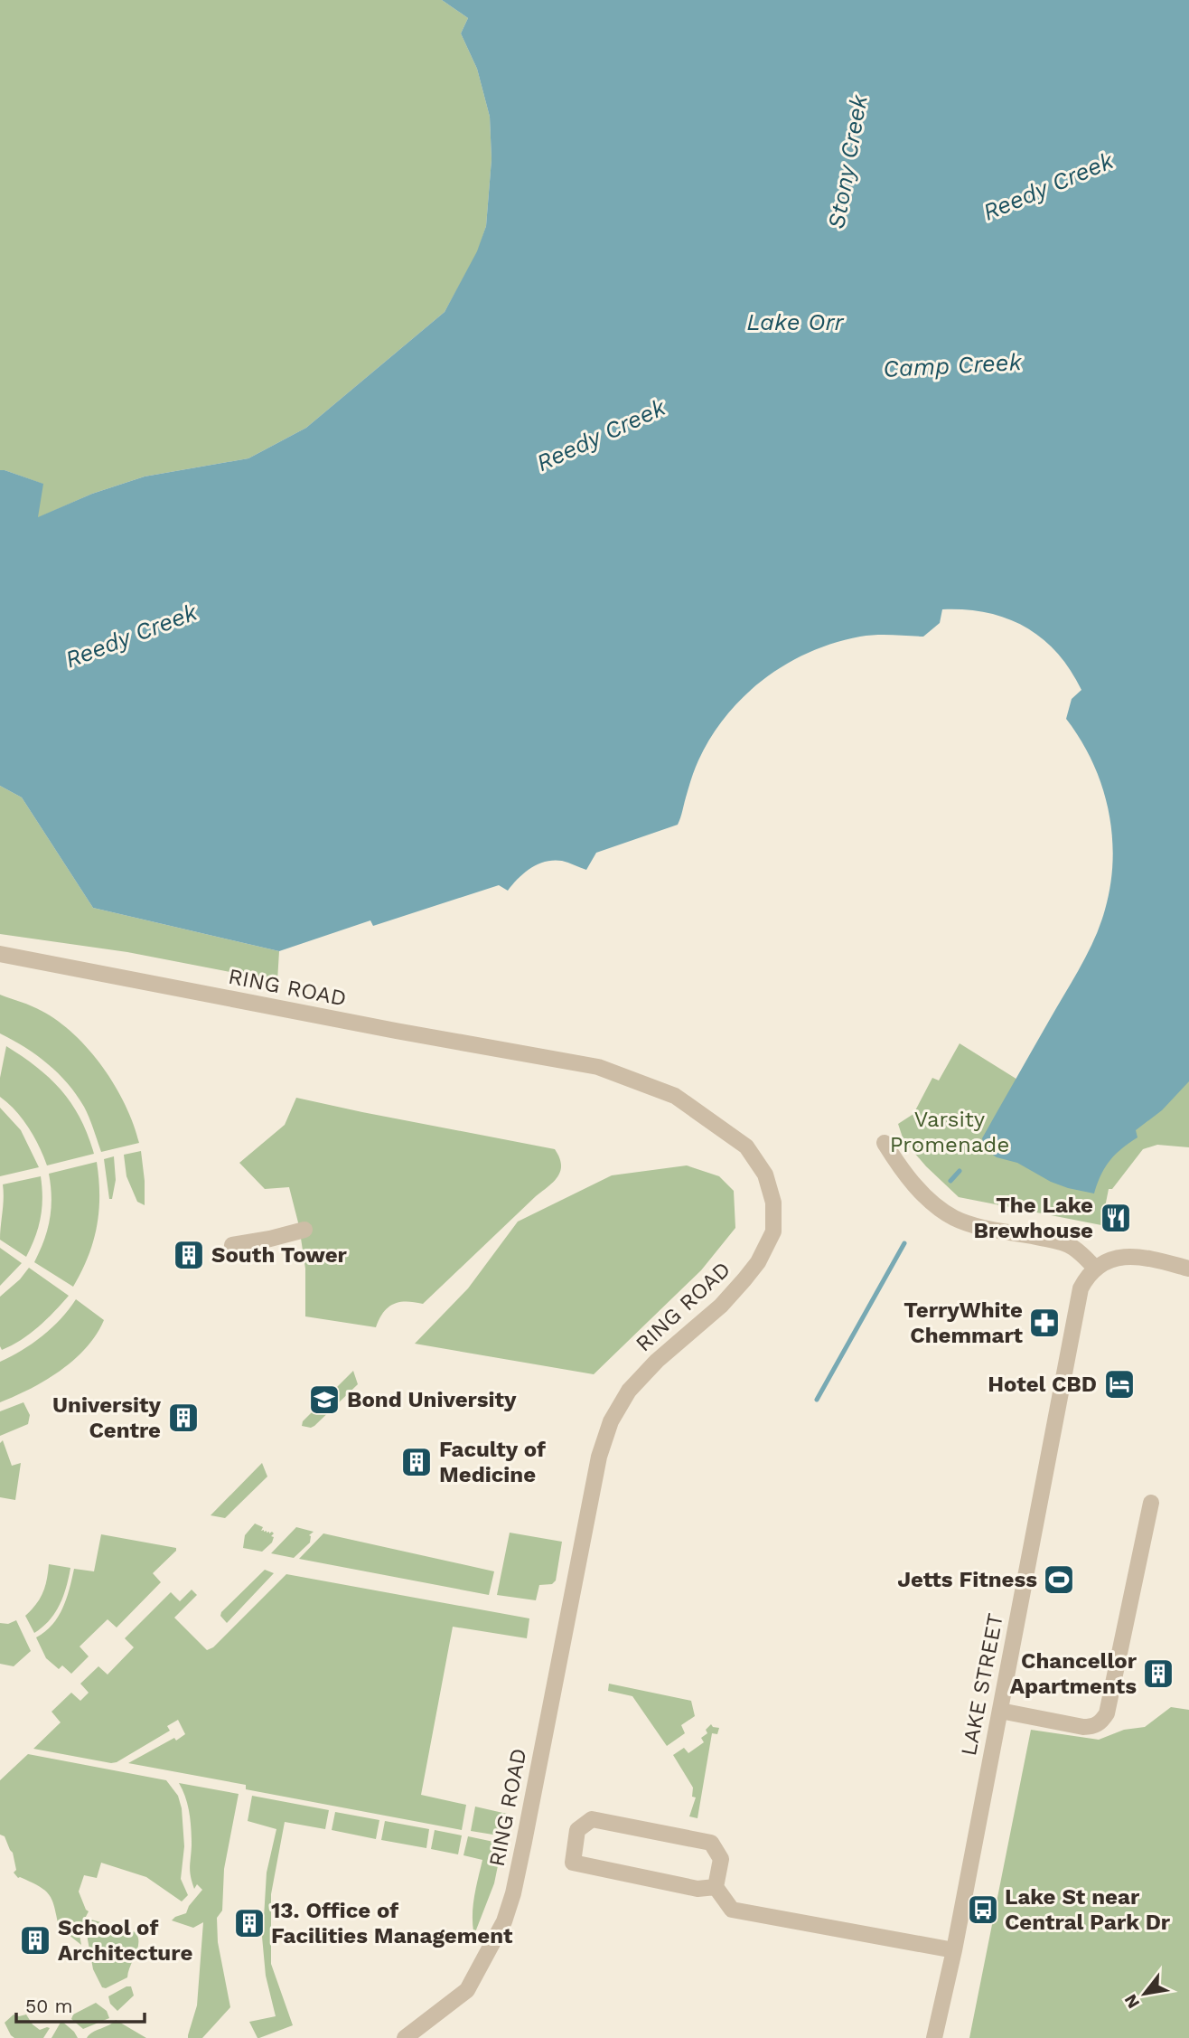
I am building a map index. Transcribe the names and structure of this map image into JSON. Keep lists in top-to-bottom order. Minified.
{"streets":{"street":["RING ROAD","LAKE STREET"]},"water":["Stony Creek","Reedy Creek","Lake Orr","Camp Creek"],"parks":["Varsity Promenade"],"places":{"restaurant":["The Lake Brewhouse"],"building":["South Tower","University Centre","Faculty of Medicine","Chancellor Apartments","13. Office of Facilities Management","School of Architecture"],"pharmacy":["TerryWhite Chemmart"],"hotel":["Hotel CBD"],"school or university":["Bond University"],"sports":["Jetts Fitness"],"bus stop":["Lake St near Central Park Dr"]},"scale_bar":"50 m","north":"bottom left"}
